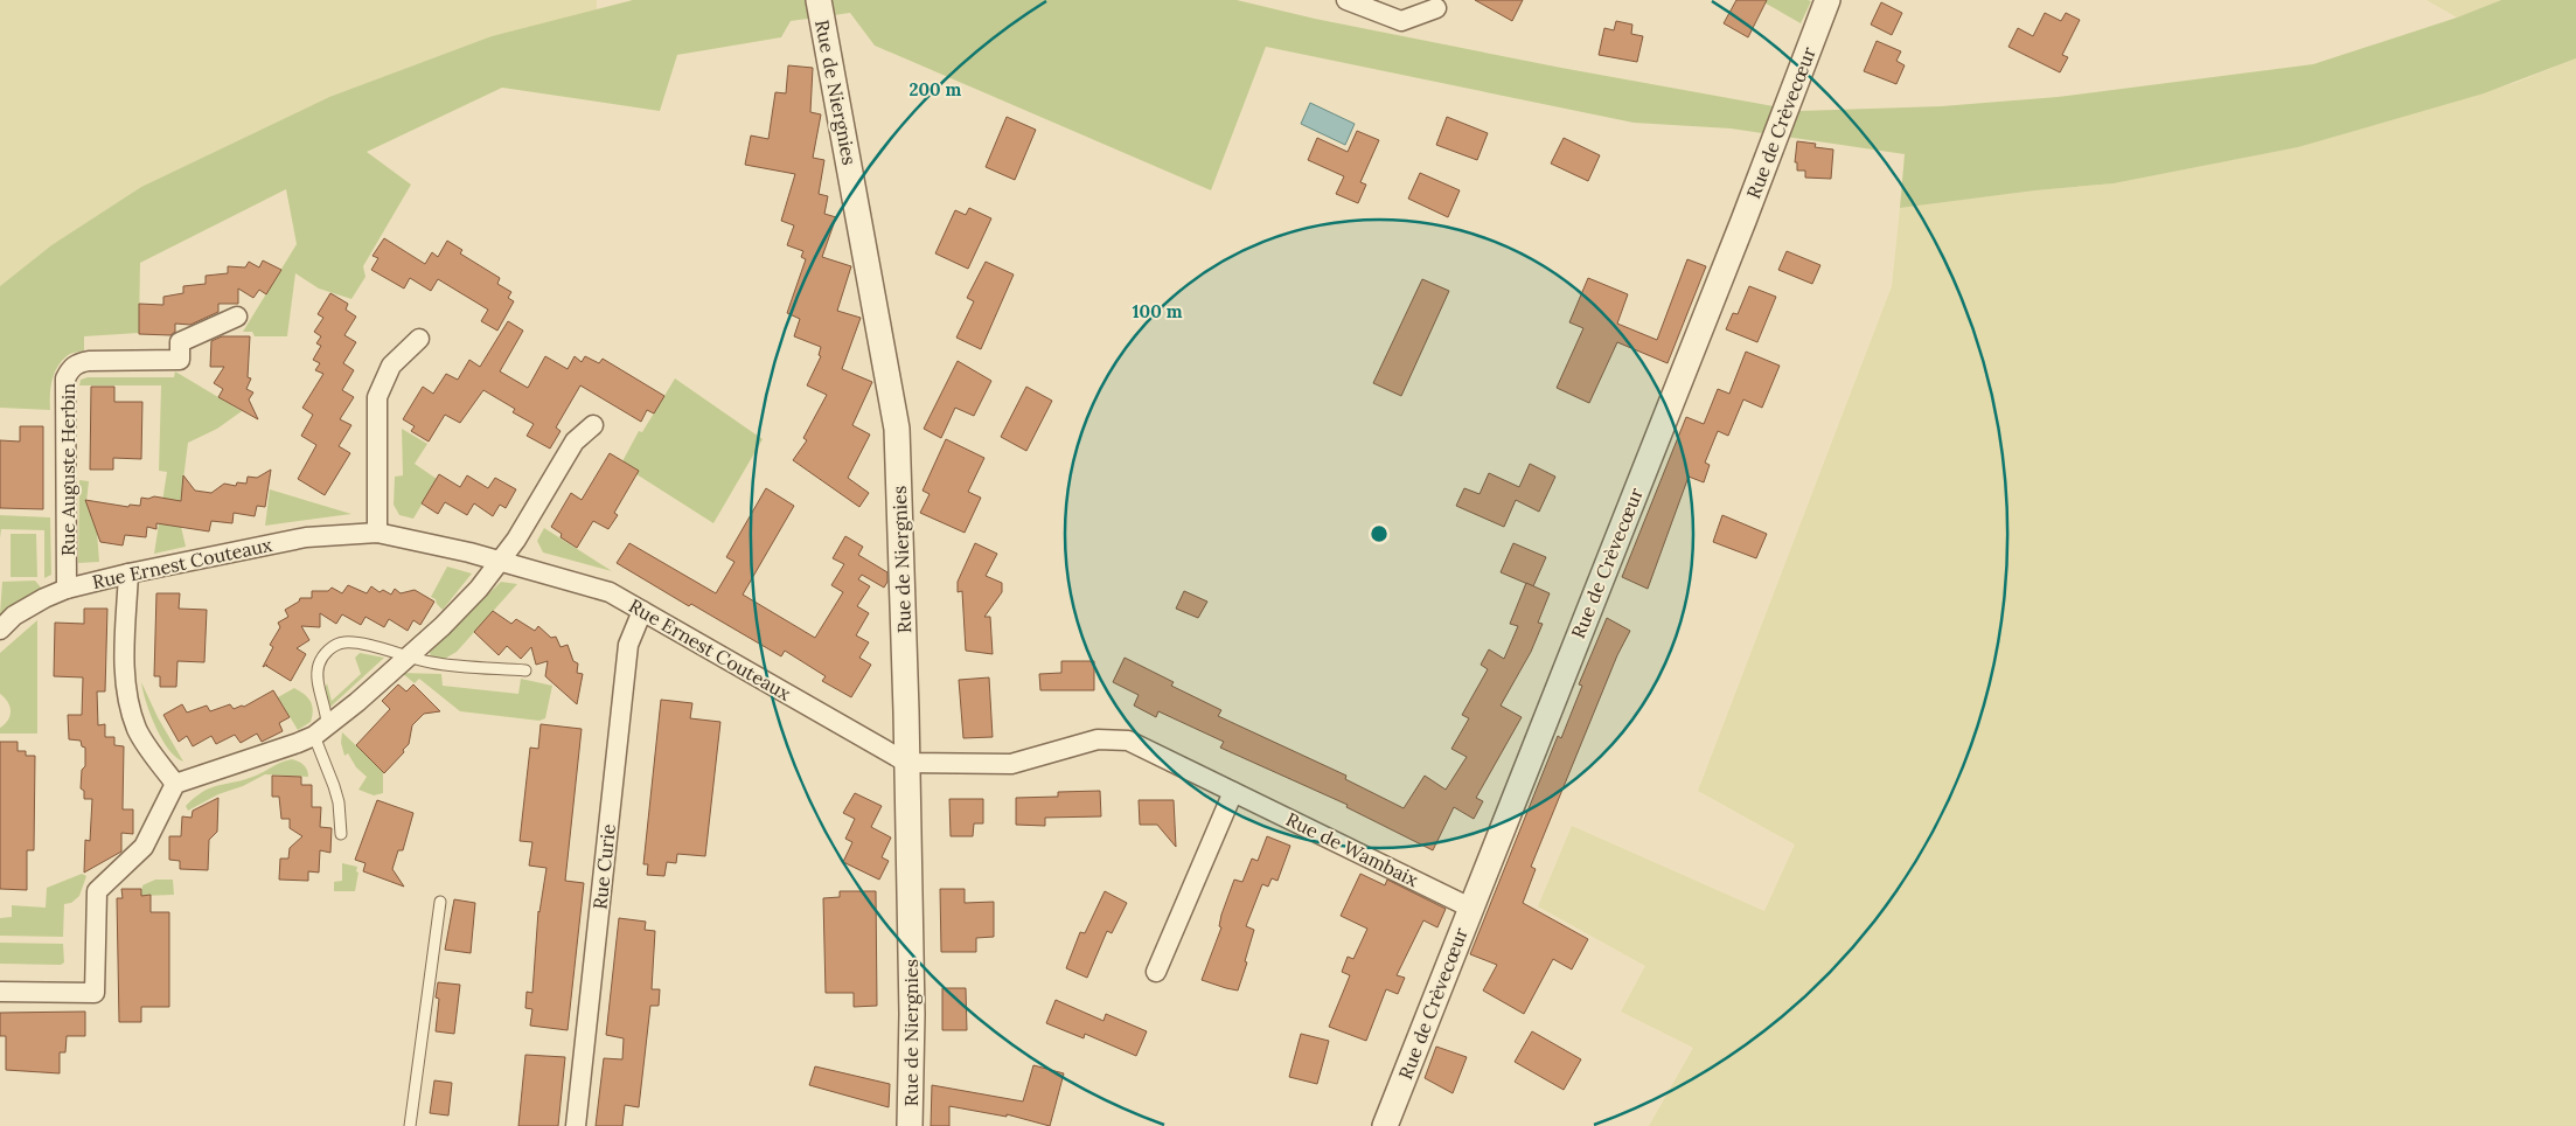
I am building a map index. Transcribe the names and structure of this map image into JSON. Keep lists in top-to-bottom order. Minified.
{"streets":{"street":["Rue de Niergnies","Rue de Crèvecœur","Rue Auguste Herbin","Rue Ernest Couteaux","Rue de Wambaix","Rue Curie"]},"crossings":[["Rue de Niergnies","Rue Ernest Couteaux"],["Rue de Niergnies","Rue de Wambaix"],["Rue de Crèvecœur","Rue de Wambaix"],["Rue Auguste Herbin","Rue Ernest Couteaux"],["Rue Ernest Couteaux","Rue de Wambaix"],["Rue Ernest Couteaux","Rue Curie"]],"rings":["200 m","100 m"]}
